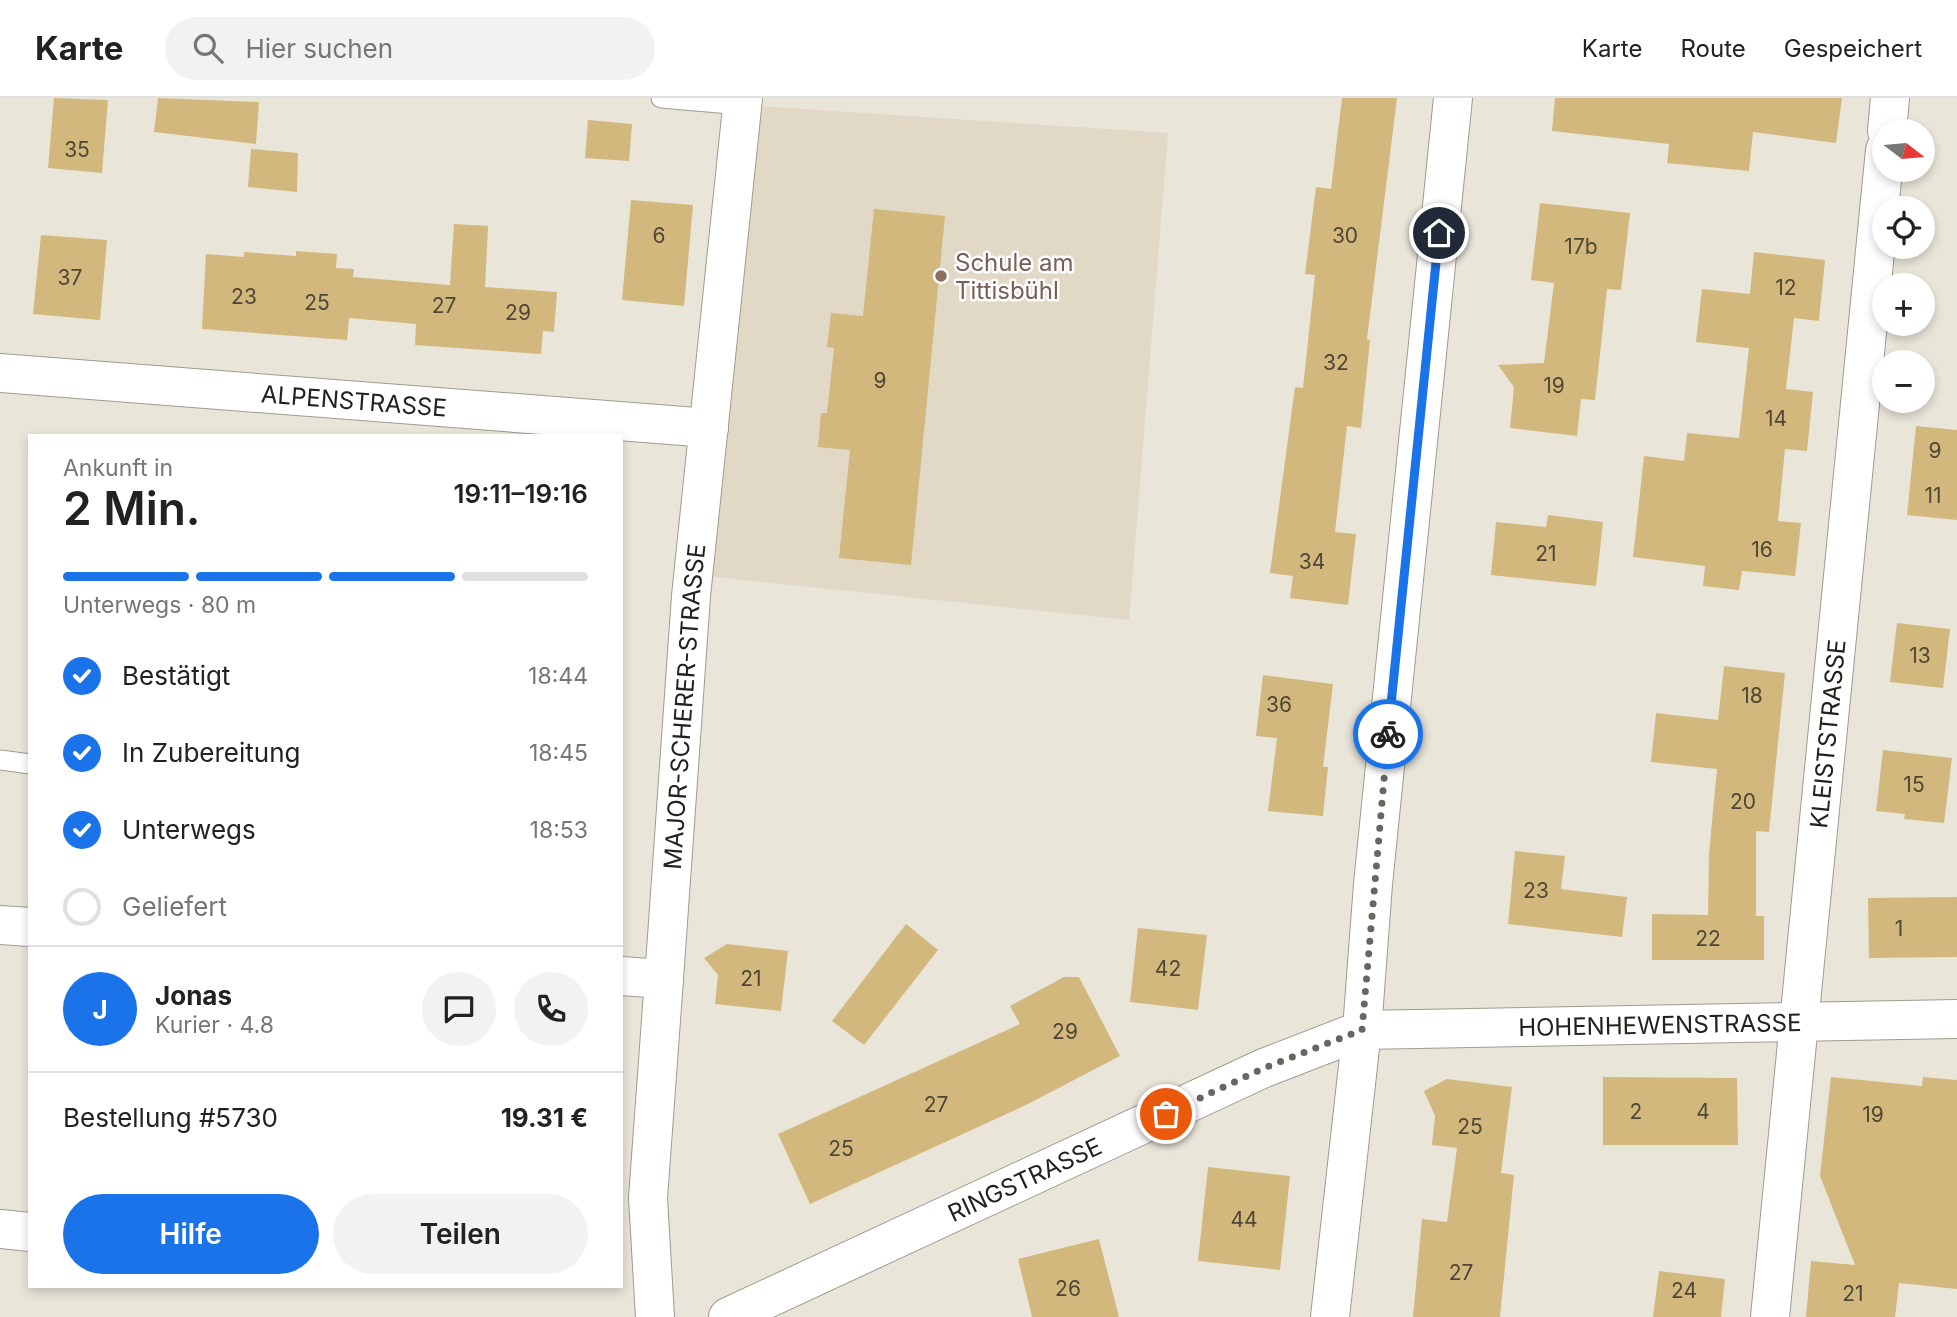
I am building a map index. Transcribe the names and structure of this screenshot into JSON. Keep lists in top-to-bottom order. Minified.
{"streets":{"street":["ALPENSTRASSE","MAJOR-SCHERER-STRASSE","KLEISTSTRASSE","HOHENHEWENSTRASSE","RINGSTRASSE"]},"crossings":[["ALPENSTRASSE","MAJOR-SCHERER-STRASSE"],["KLEISTSTRASSE","HOHENHEWENSTRASSE"],["HOHENHEWENSTRASSE","RINGSTRASSE"]],"places":["Schule am Tittisbühl"],"house_numbers":["35","6","30","17b","37","12","23","25","27","29","32","9","19","14","9","11","16","21","34","13","18","36","15","20","23","1","22","42","21","29","27","2","4","19","25","25","44","27","26","24","21"],"north":"right","page":{"header":"Karte","search":"Hier suchen","nav":["Karte","Route","Gespeichert"],"map_buttons":["+","−"],"heading":["2 Min.","Ankunft in","19:11–19:16"],"panel":["Jonas","Kurier · 4.8","Bestellung #5730","19.31 €"],"bar":"Unterwegs · 80 m","list":[["Bestätigt","18:44"],["In Zubereitung","18:45"],["Unterwegs","18:53"],"Geliefert"],"round":"J","buttons":["Hilfe","Teilen"]}}
